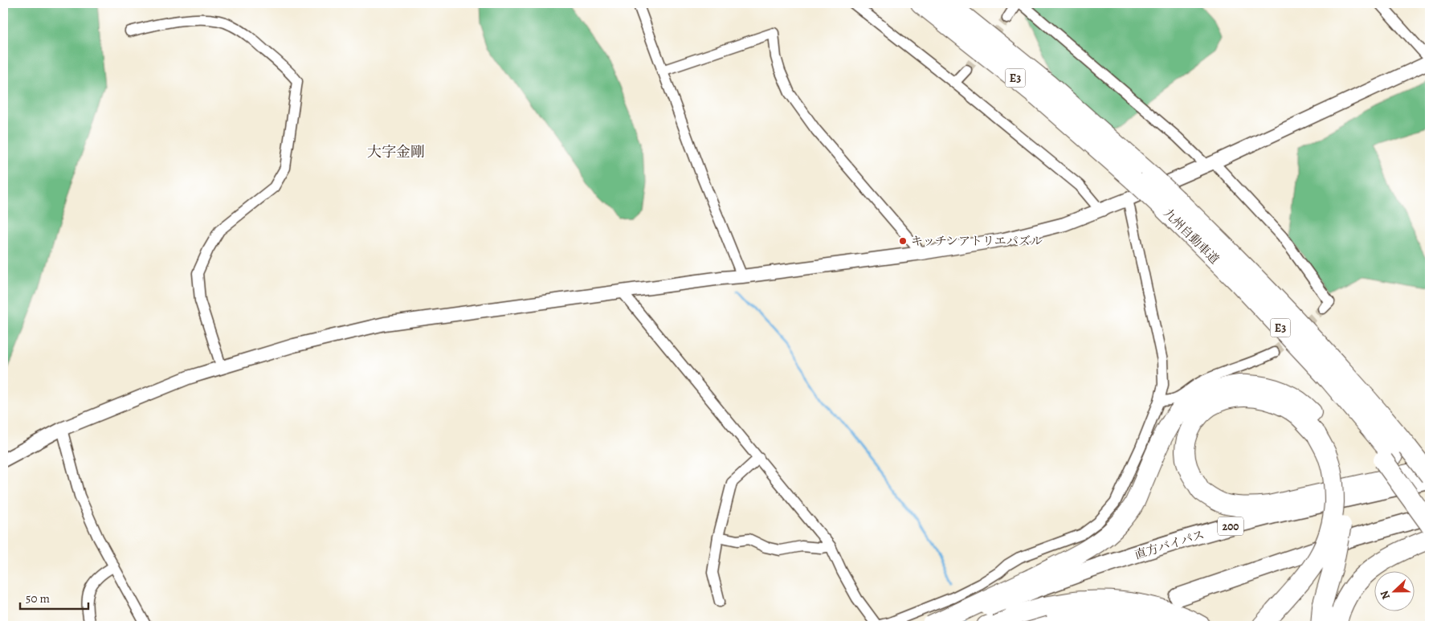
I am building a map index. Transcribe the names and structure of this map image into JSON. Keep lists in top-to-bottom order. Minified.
{"streets":{"highway":["E3","九州自動車道","200","直方バイパス"]},"districts":["大字金剛"],"places":["キッチンアトリエパズル"],"scale_bar":"50 m","north":"left"}
